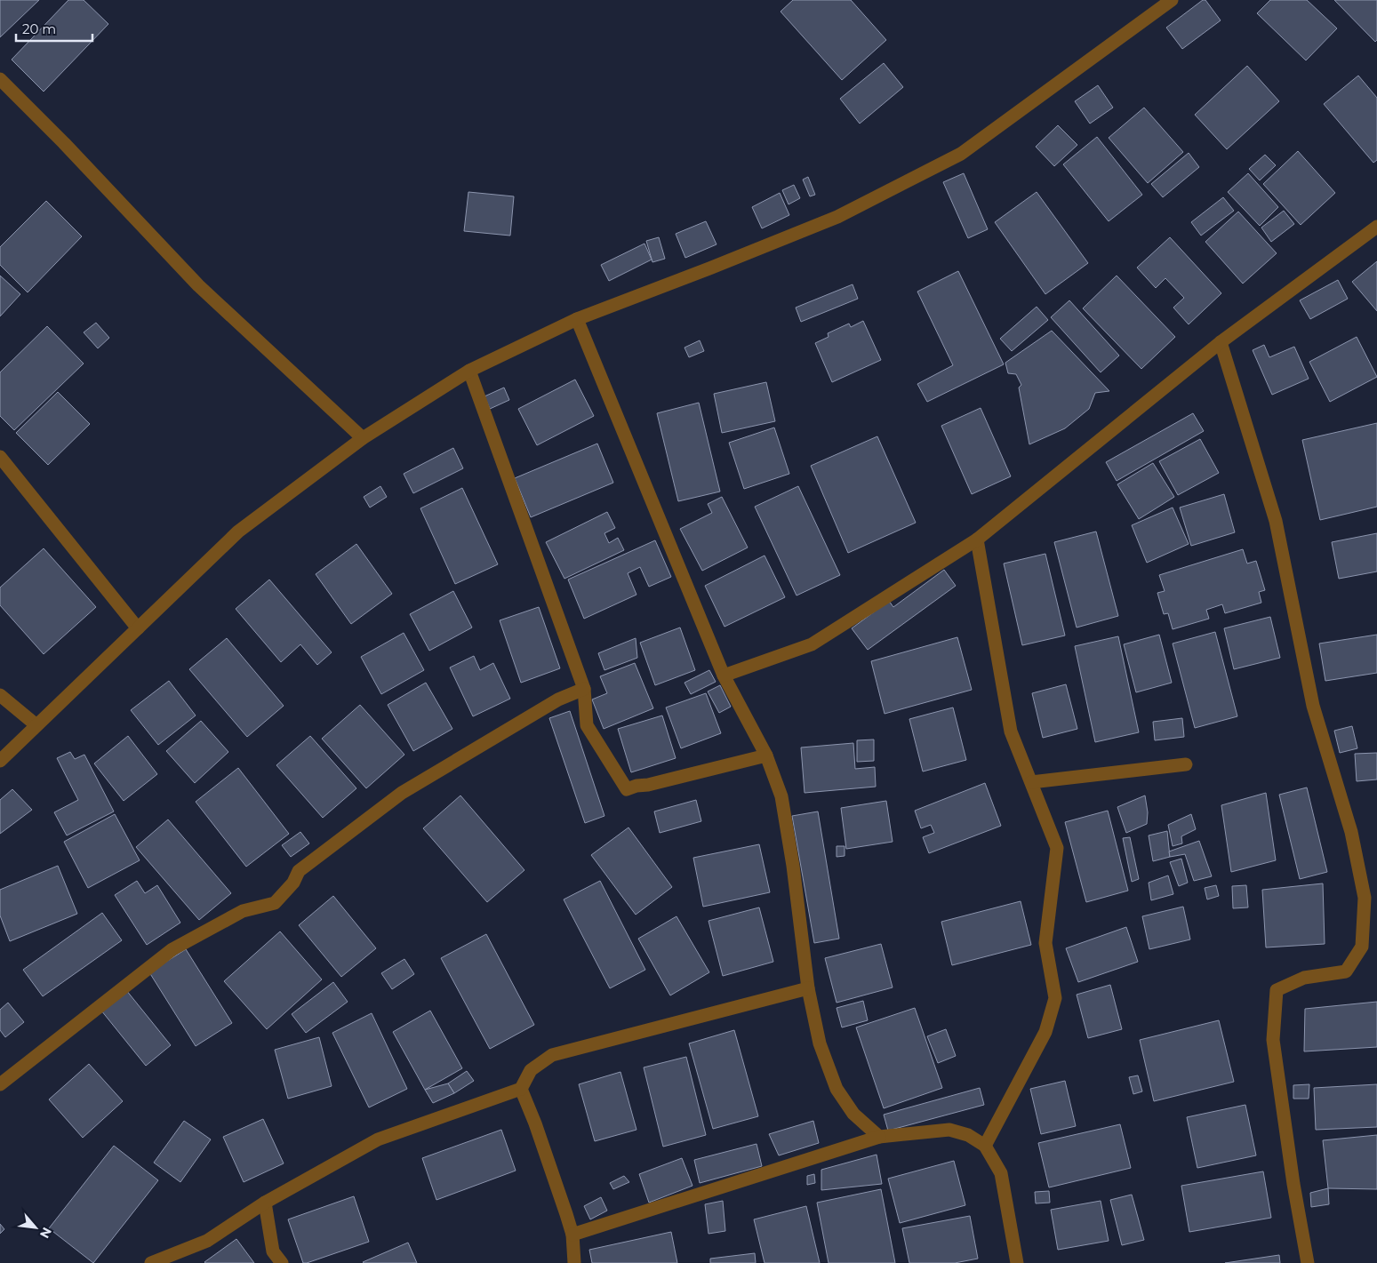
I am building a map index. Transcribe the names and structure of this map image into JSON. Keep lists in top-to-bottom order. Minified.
{"scale_bar":"20 m","north":"bottom right"}
